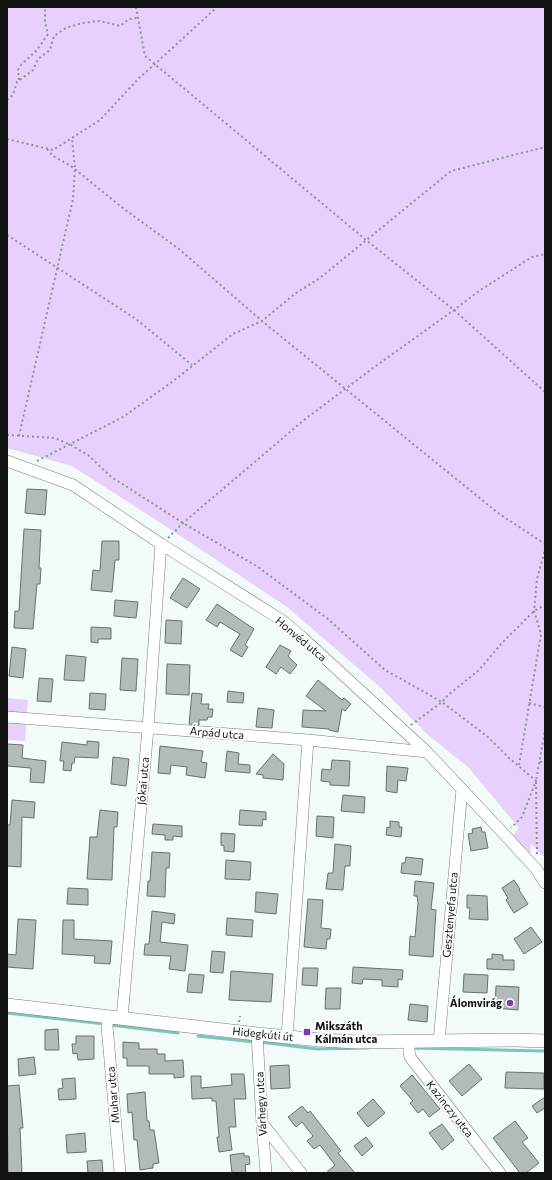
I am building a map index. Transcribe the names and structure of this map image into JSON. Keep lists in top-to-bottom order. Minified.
{"streets":{"main road":["Hidegkúti út"],"street":["Honvéd utca","Árpád utca","Jókai utca","Gesztenyefa utca","Muhar utca","Várhegy utca","Kazinczy utca"]},"crossings":[["Honvéd utca","Árpád utca"],["Honvéd utca","Jókai utca"],["Honvéd utca","Gesztenyefa utca"],["Árpád utca","Jókai utca"],["Jókai utca","Hidegkúti út"],["Gesztenyefa utca","Hidegkúti út"],["Hidegkúti út","Muhar utca"],["Hidegkúti út","Várhegy utca"],["Hidegkúti út","Kazinczy utca"]],"places":{"other":["Álomvirág"],"transit":["Mikszáth Kálmán utca"]}}
